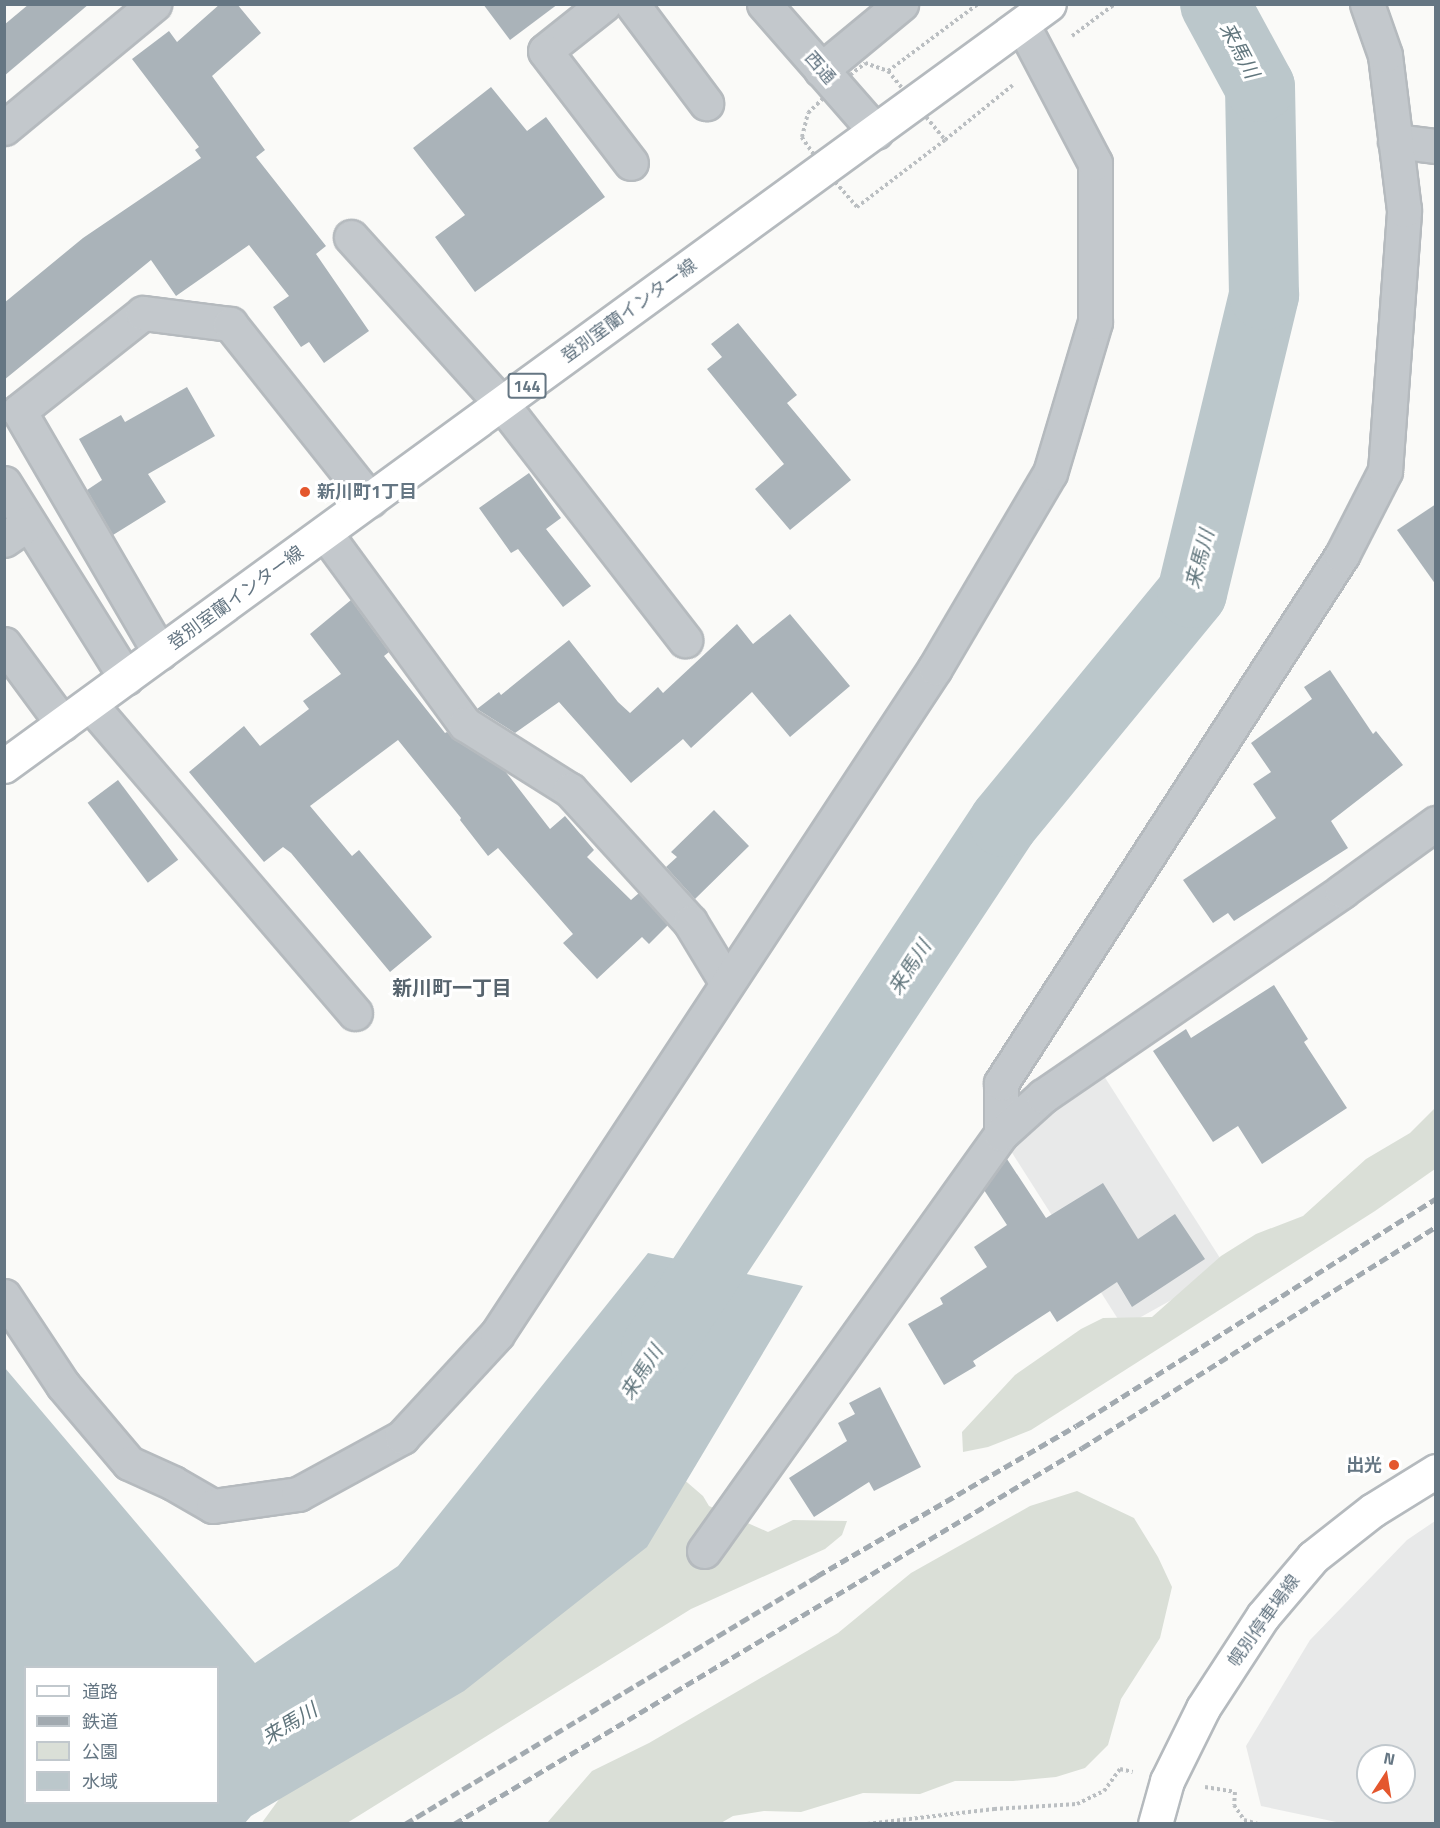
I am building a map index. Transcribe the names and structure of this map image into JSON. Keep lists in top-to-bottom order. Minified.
{"streets":{"main road":["登別室蘭インター線","144","幌別停車場線"],"street":["西通"]},"crossings":[["西通","登別室蘭インター線"]],"districts":["新川町一丁目"],"water":["来馬川"],"places":["新川町1丁目","出光"],"legend":["道路","鉄道","公園","水域"],"north":"top"}
